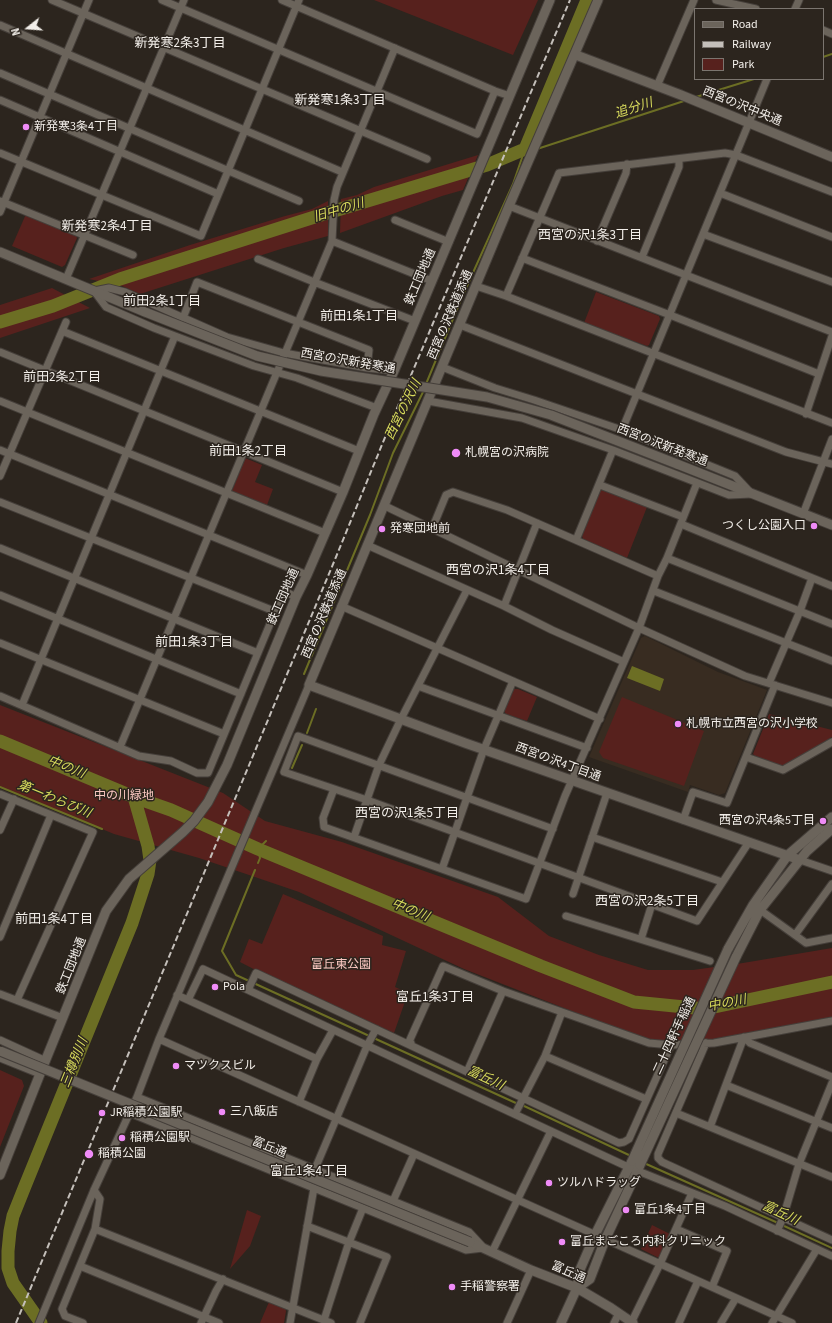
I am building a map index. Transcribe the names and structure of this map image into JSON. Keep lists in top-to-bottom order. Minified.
{"streets":{"street":["西宮の沢中央通","鉄工団地通","西宮の沢鉄道添通","西宮の沢新発寒通","西宮の沢4丁目通","二十四軒手稲通","富丘通"]},"crossings":[["西宮の沢中央通","西宮の沢鉄道添通"],["西宮の沢鉄道添通","西宮の沢4丁目通"],["西宮の沢4丁目通","二十四軒手稲通"],["二十四軒手稲通","富丘通"]],"districts":["新発寒2条3丁目","新発寒1条3丁目","新発寒2条4丁目","西宮の沢1条3丁目","前田2条1丁目","前田1条1丁目","前田2条2丁目","前田1条2丁目","西宮の沢1条4丁目","前田1条3丁目","西宮の沢1条5丁目","西宮の沢2条5丁目","前田1条4丁目","富丘1条3丁目","富丘1条4丁目"],"water":["追分川","旧中の川","西宮の沢川","中の川","第一わらび川","三樽別川","富丘川"],"parks":["中の川緑地","富丘東公園"],"places":["新発寒3条4丁目","札幌宮の沢病院","つくし公園入口","発寒団地前","札幌市立西宮の沢小学校","西宮の沢4条5丁目","Pola","マツクスビル","三八飯店","JR稲積公園駅","稲積公園駅","稲積公園","ツルハドラッグ","富丘1条4丁目","富丘まごころ内科クリニック","手稲警察署"],"legend":["Road","Railway","Park"],"north":"left"}
